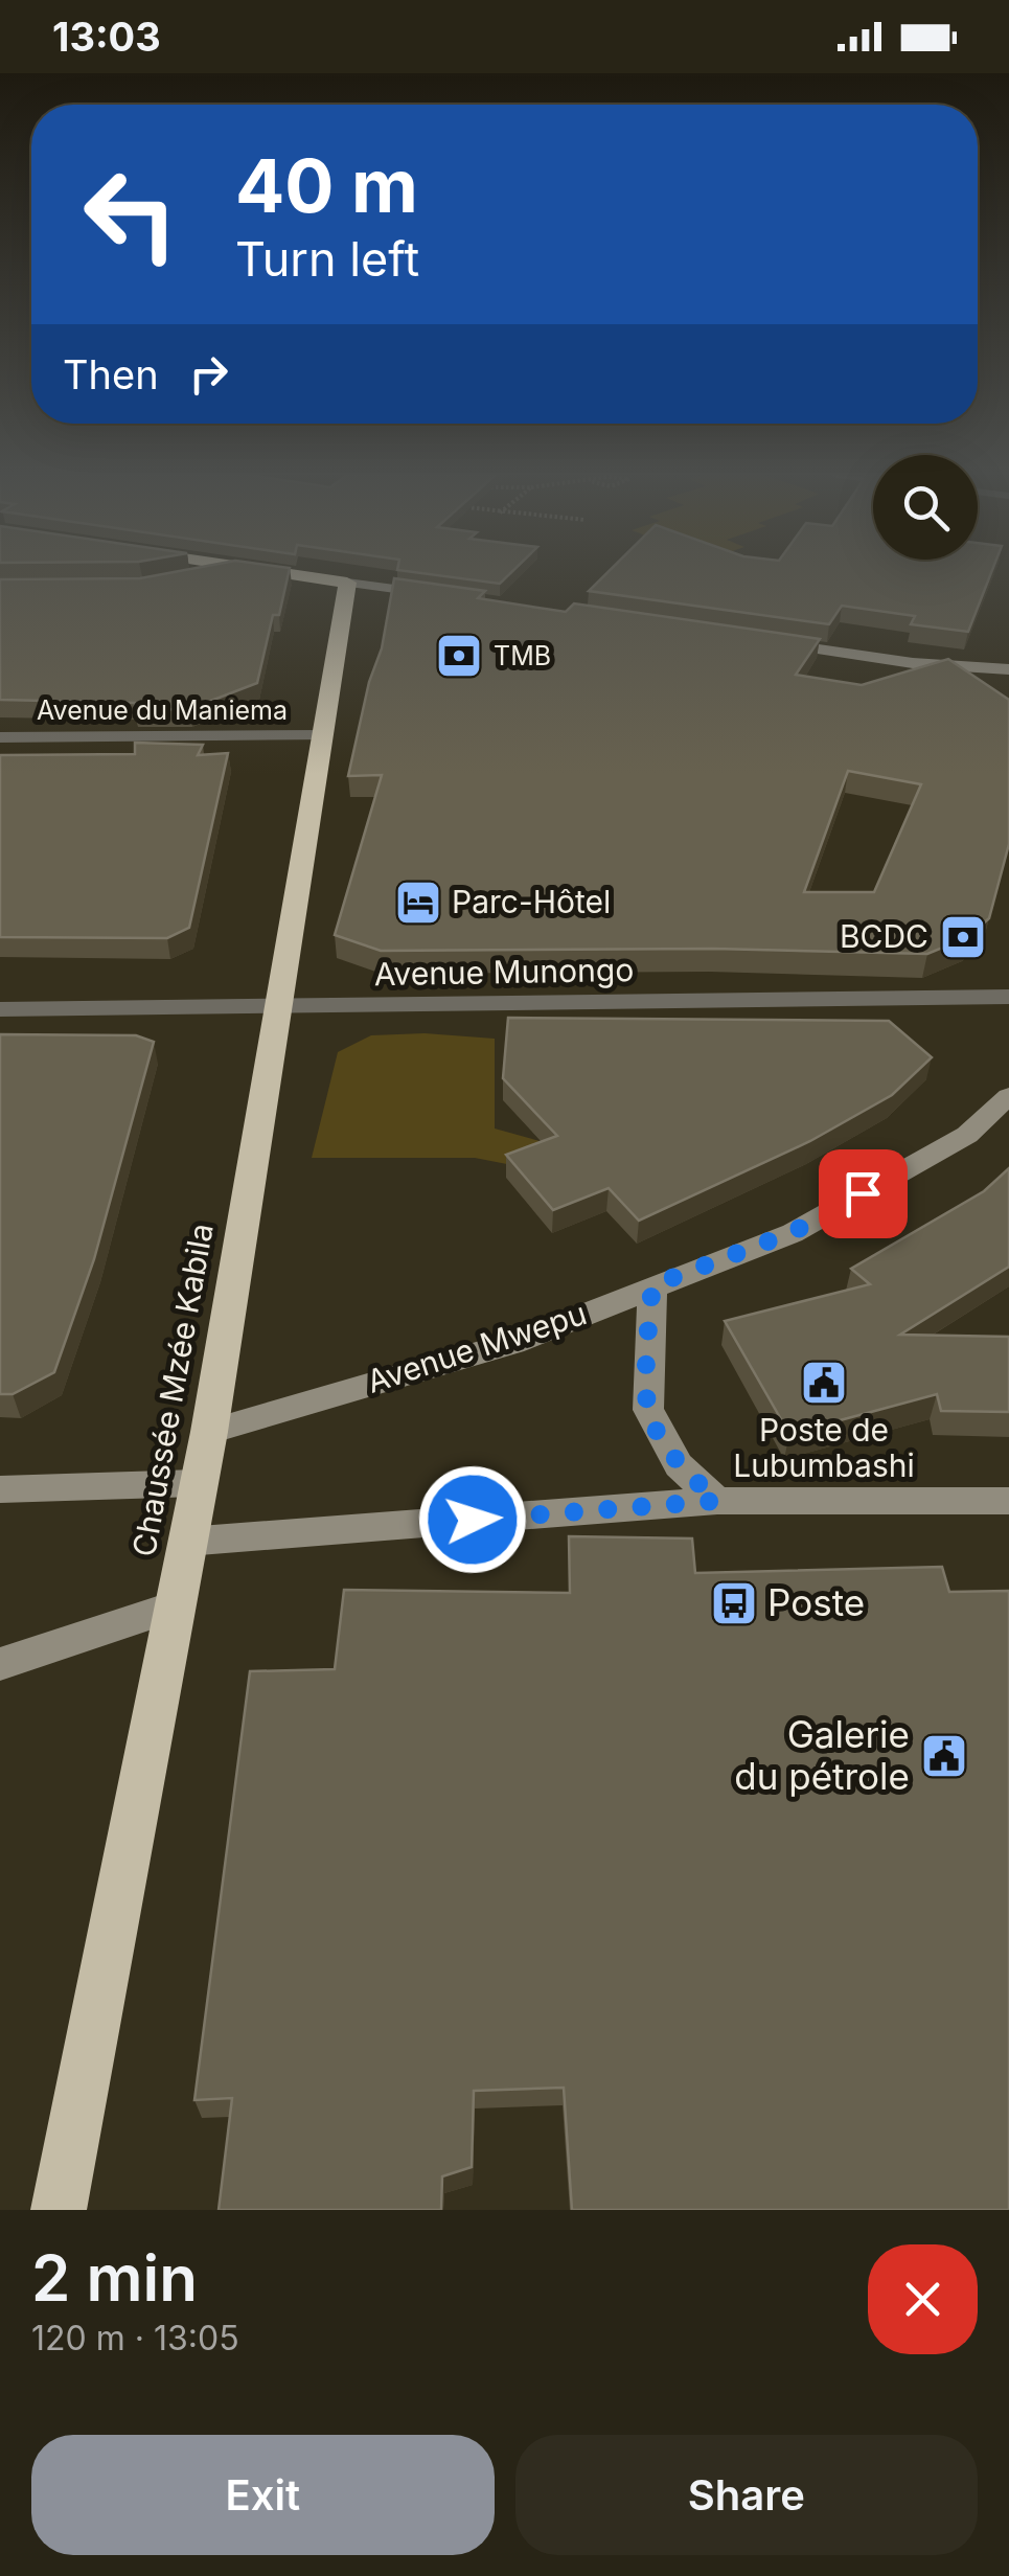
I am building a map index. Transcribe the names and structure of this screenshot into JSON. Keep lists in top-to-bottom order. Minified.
{"streets":{"highway":["Chaussée Mzée Kabila"],"main road":["Avenue Mwepu"],"street":["Avenue du Maniema","Avenue Munongo"]},"crossings":[["Avenue du Maniema","Chaussée Mzée Kabila"],["Avenue Munongo","Chaussée Mzée Kabila"],["Avenue Mwepu","Chaussée Mzée Kabila"]],"places":{"bank":["TMB","BCDC"],"hotel":["Parc-Hôtel"],"public building":["Poste de Lubumbashi","Galerie du pétrole"],"bus stop":["Poste"]},"page":{"status":"13:03","turn":["40 m","Turn left"],"then":"Then","heading":["2 min","120 m · 13:05"],"buttons":["Exit","Share"]}}
